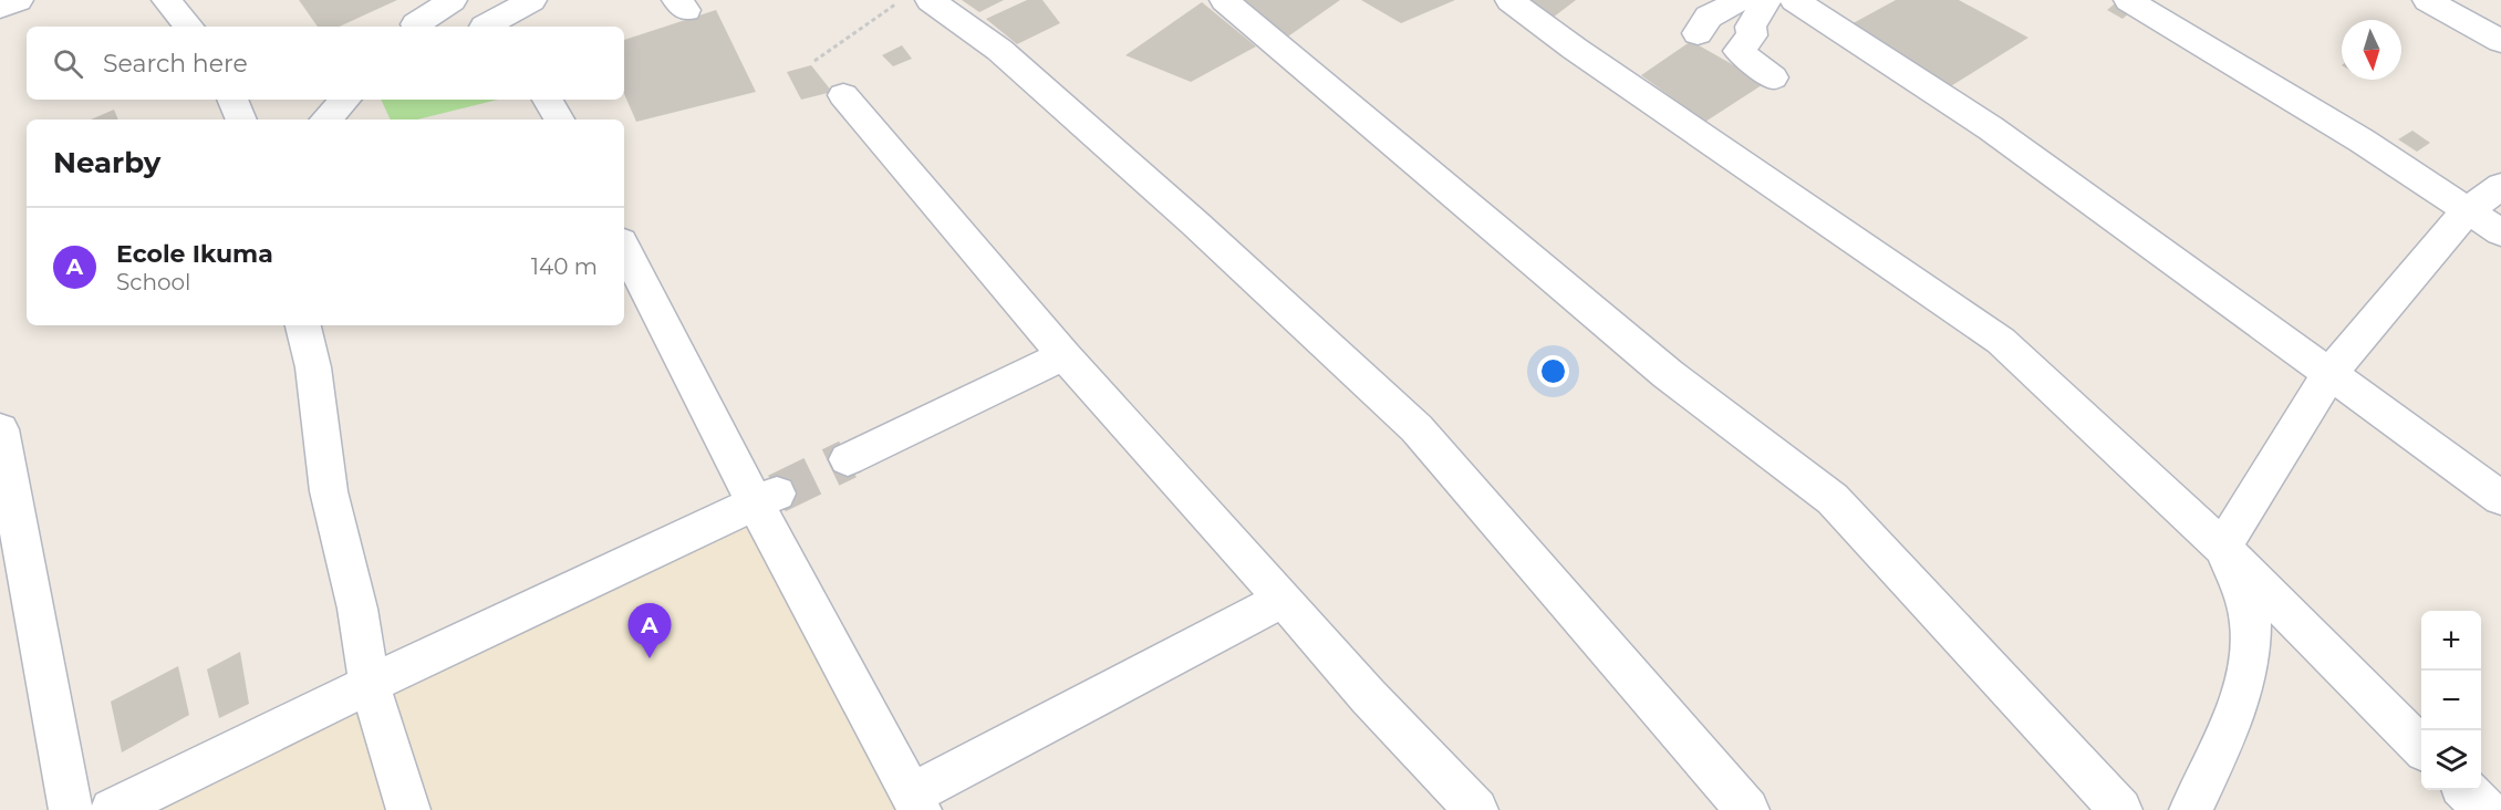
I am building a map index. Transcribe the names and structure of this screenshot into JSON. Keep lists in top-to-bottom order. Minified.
{"north":"bottom","page":{"search":"Search here","heading":"Nearby","list":[{"mark":"A","name":"Ecole Ikuma","note":"School","value":"140 m"}],"pins":"A","map_buttons":["+","−"]}}
